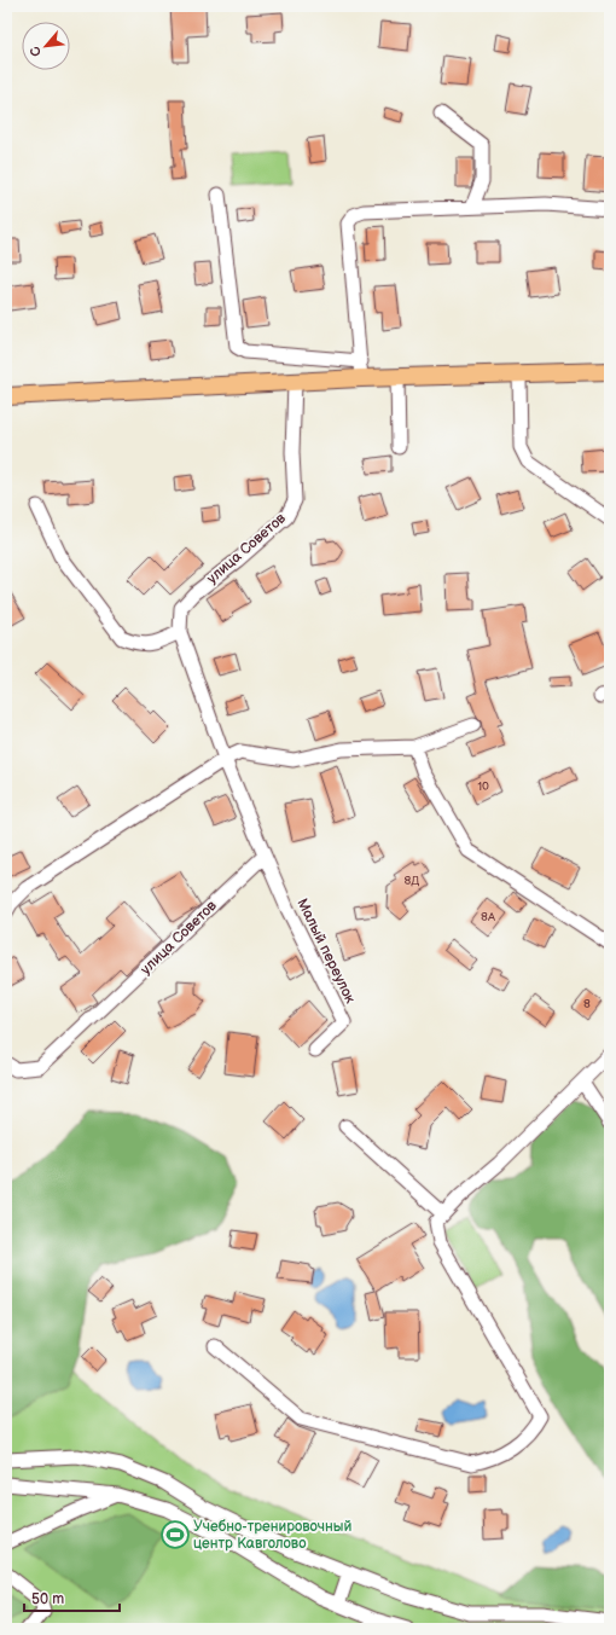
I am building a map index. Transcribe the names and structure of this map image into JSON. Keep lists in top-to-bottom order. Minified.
{"streets":{"street":["улица Советов","Малый переулок"]},"crossings":[["улица Советов","Малый переулок"]],"places":{"sports":["Учебно-тренировочный центр Кавголово"]},"house_numbers":["10","8Д","8А","8"],"scale_bar":"50 m","north":"bottom left"}
